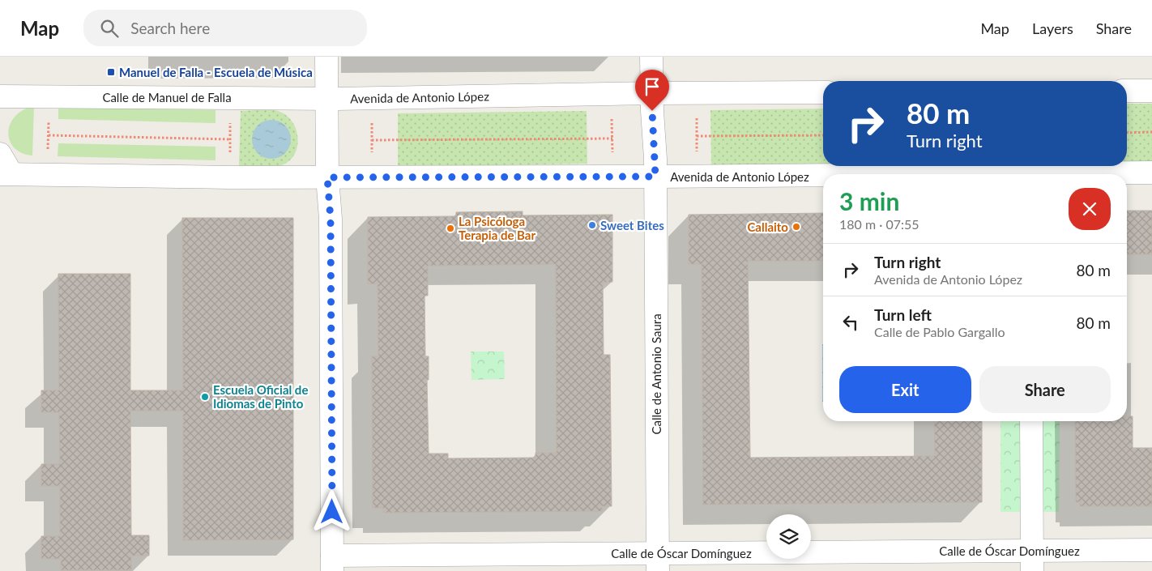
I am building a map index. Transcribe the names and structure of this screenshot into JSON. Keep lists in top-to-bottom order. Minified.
{"streets":{"street":["Calle de Manuel de Falla","Avenida de Antonio López","Calle de Antonio Saura","Calle de Óscar Domínguez"]},"crossings":[["Calle de Manuel de Falla","Avenida de Antonio López"],["Avenida de Antonio López","Calle de Antonio Saura"],["Calle de Antonio Saura","Calle de Óscar Domínguez"]],"places":{"transit":["Manuel de Falla - Escuela de Música"],"other":["Sweet Bites","Callaito","La Psicóloga Terapia de Bar","Escuela Oficial de Idiomas de Pinto"]},"page":{"header":"Map","search":"Search here","nav":["Map","Layers","Share"],"turn":["80 m","Turn right"],"heading":["3 min","180 m · 07:55"],"list":[{"name":"Turn right","note":"Avenida de Antonio López","value":"80 m"},{"name":"Turn left","note":"Calle de Pablo Gargallo","value":"80 m"}],"buttons":["Exit","Share"]}}
